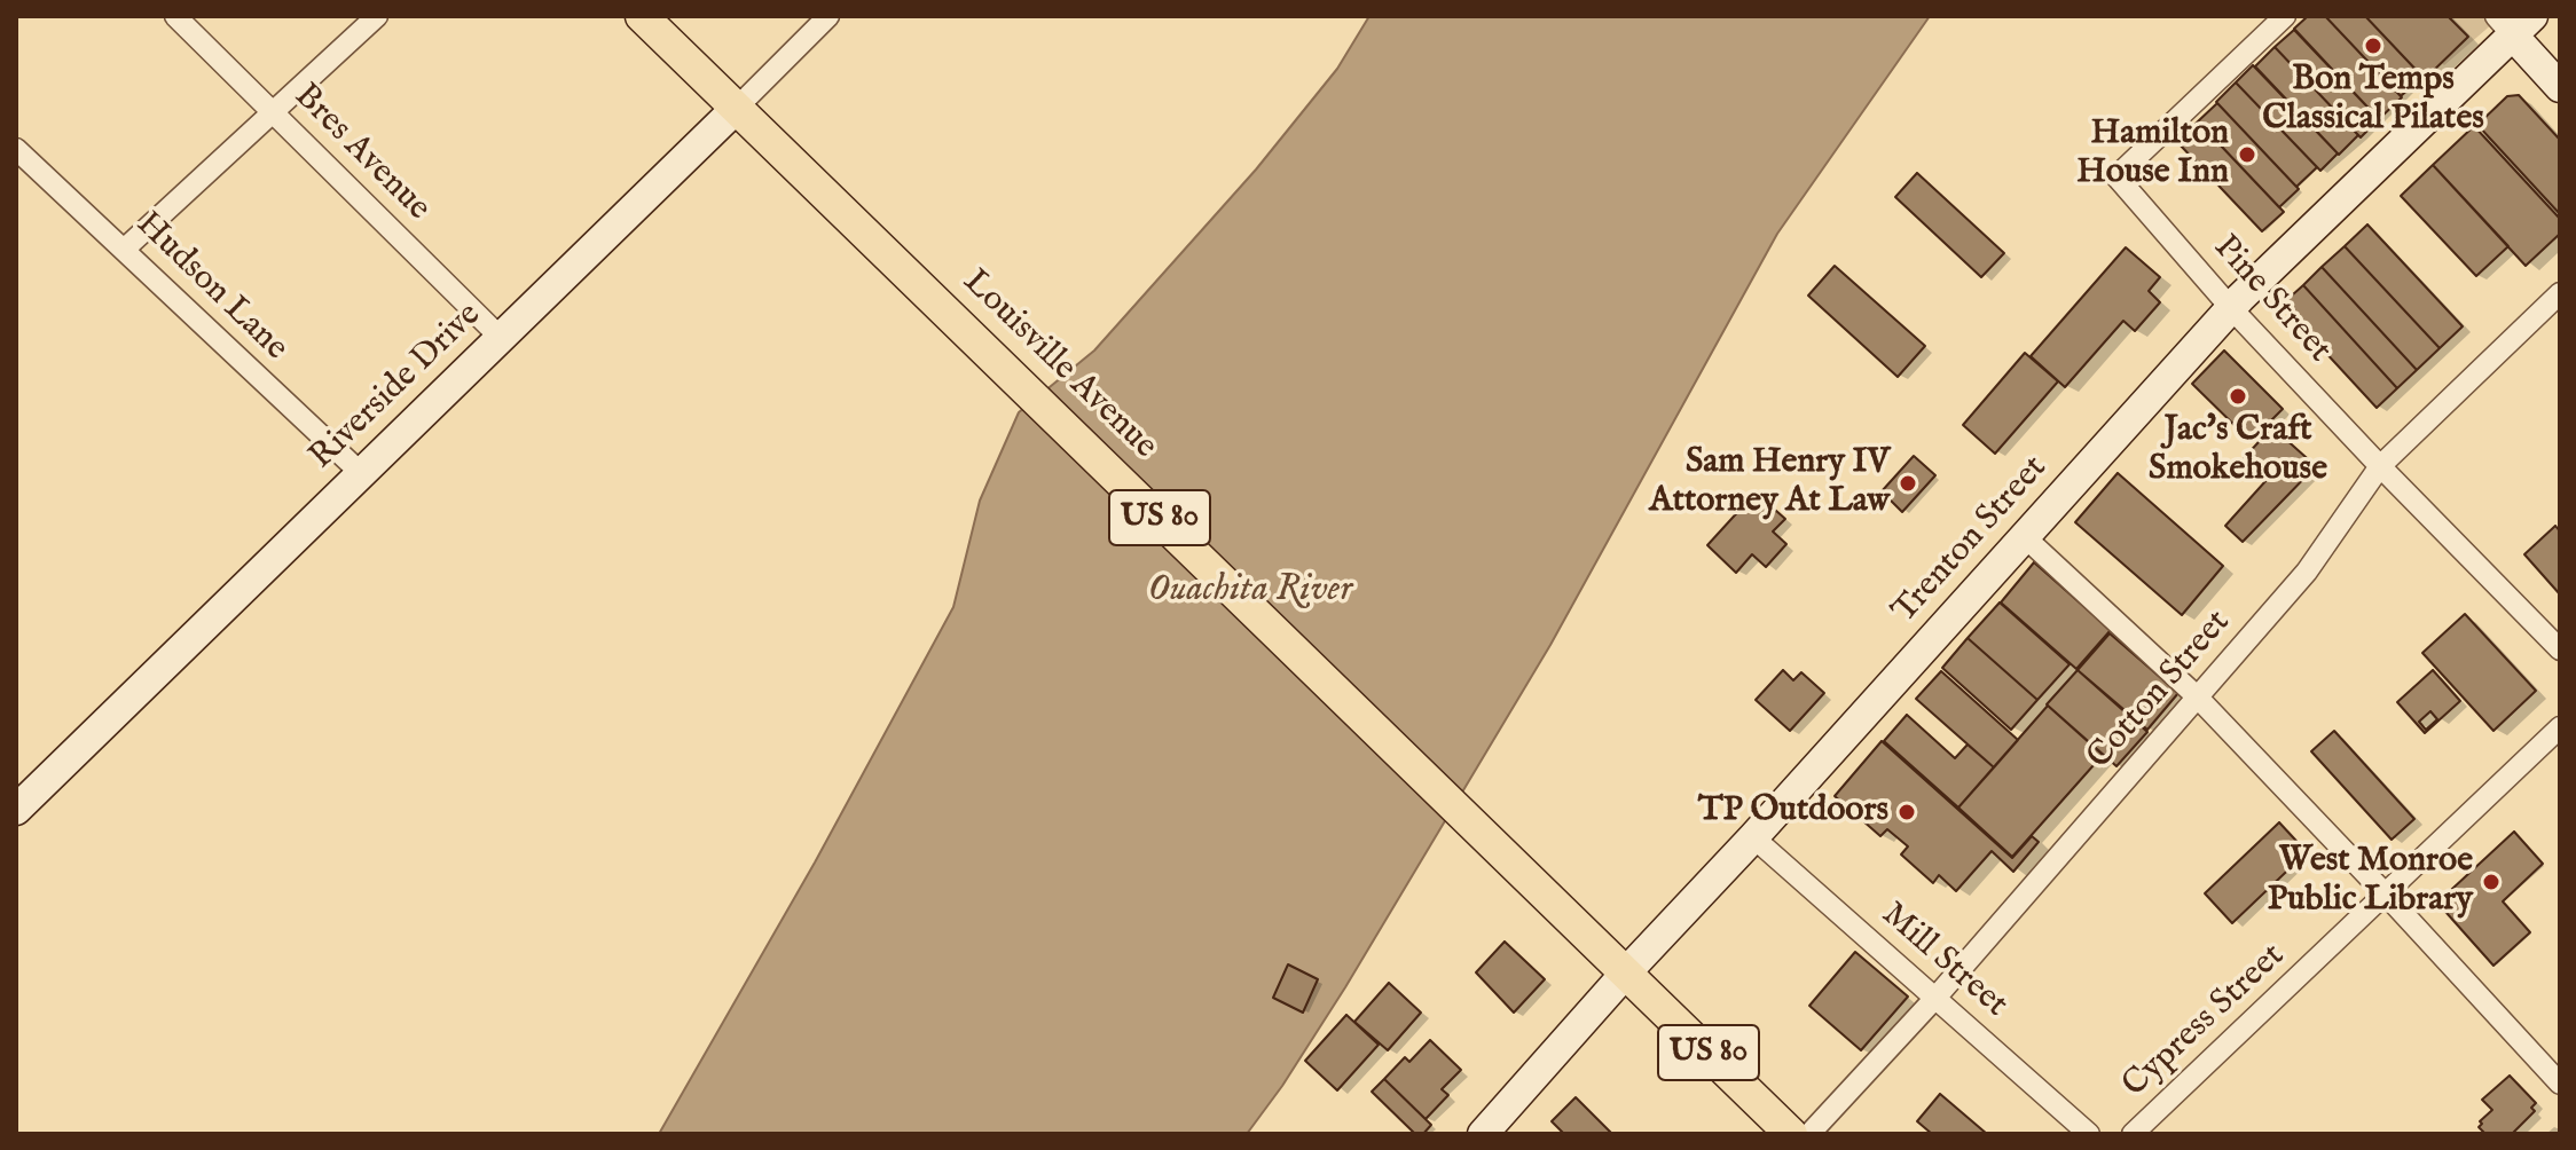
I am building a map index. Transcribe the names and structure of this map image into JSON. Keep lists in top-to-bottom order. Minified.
{"streets":{"main road":["Louisville Avenue","US 80"],"street":["Bres Avenue","Hudson Lane","Pine Street","Riverside Drive","Trenton Street","Cotton Street","Mill Street","Cypress Street"]},"crossings":[["Bres Avenue","Riverside Drive"],["Hudson Lane","Riverside Drive"],["Pine Street","Trenton Street"],["Pine Street","Cotton Street"],["Louisville Avenue","Riverside Drive"],["Louisville Avenue","US 80"],["Louisville Avenue","Trenton Street"],["US 80","Trenton Street"],["Trenton Street","Mill Street"],["Cotton Street","Mill Street"]],"water":["Ouachita River"],"places":["Bon Temps Classical Pilates","Hamilton House Inn","Jac's Craft Smokehouse","Sam Henry IV Attorney At Law","TP Outdoors","West Monroe Public Library"]}
